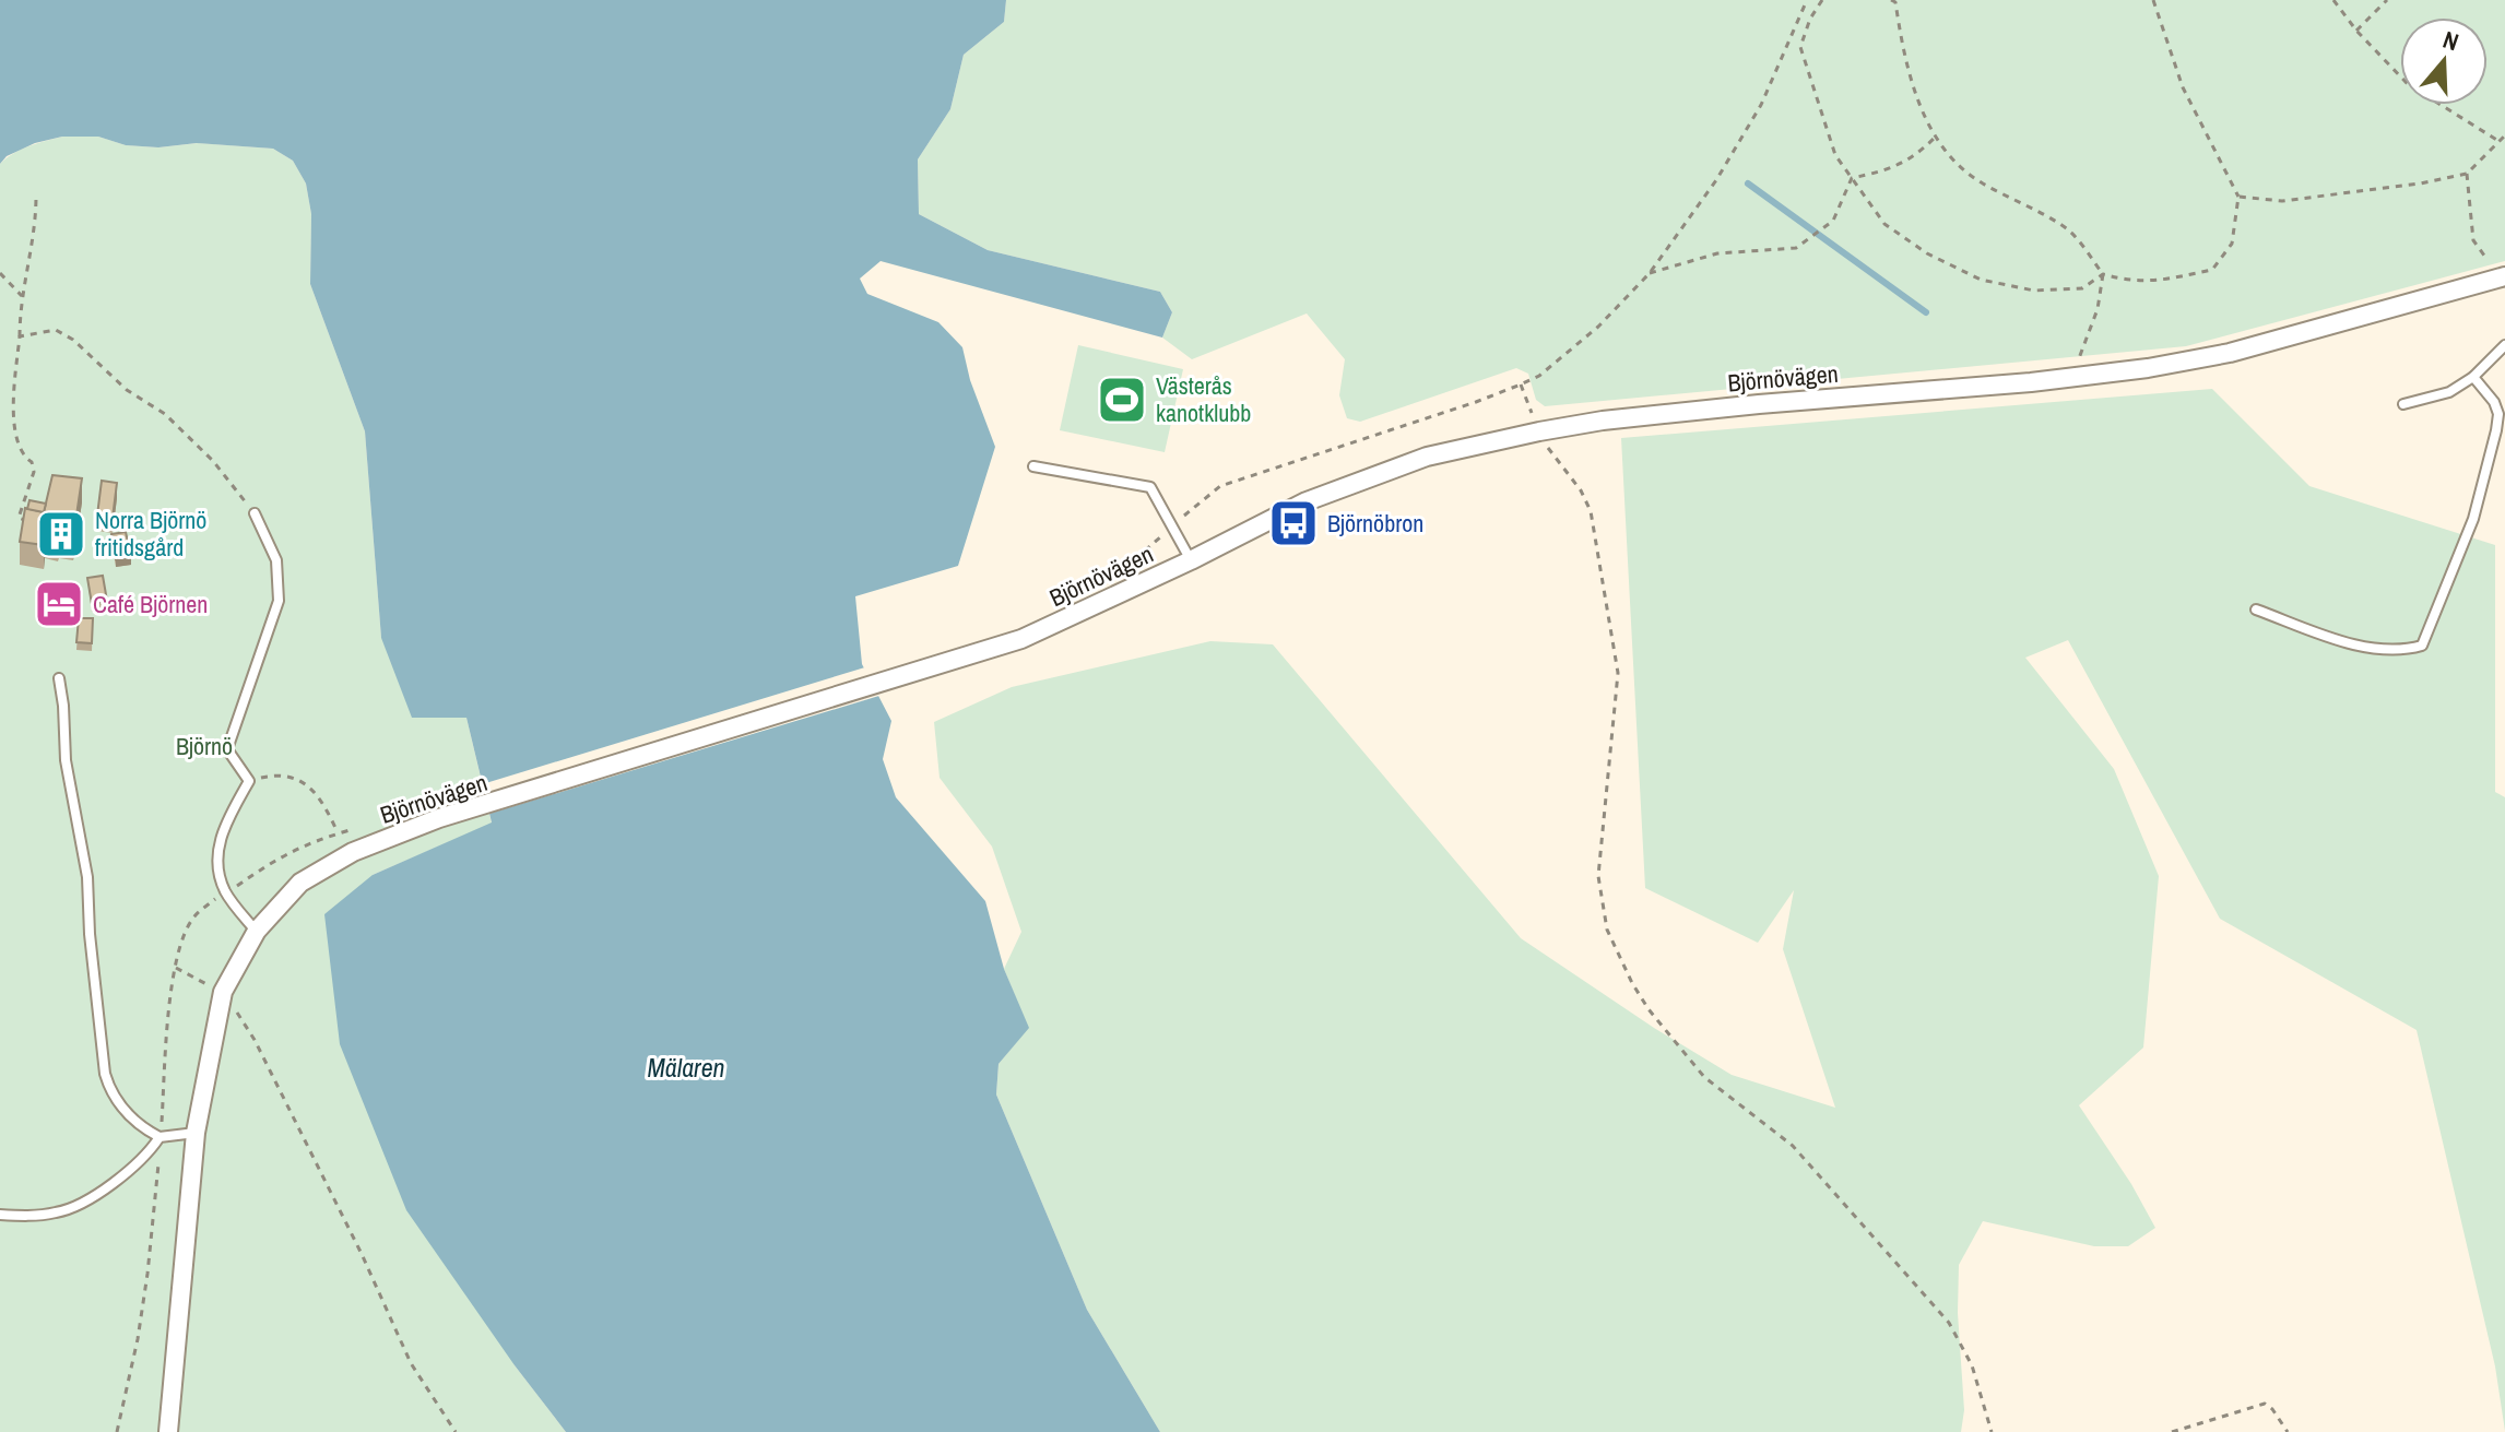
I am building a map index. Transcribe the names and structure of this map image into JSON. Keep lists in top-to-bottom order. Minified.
{"streets":{"street":["Björnövägen"]},"water":["Mälaren"],"parks":["Björnö"],"places":{"sports":["Västerås kanotklubb"],"bus stop":["Björnöbron"],"building":["Norra Björnö fritidsgård"],"hotel":["Café Björnen"]},"north":"top"}
